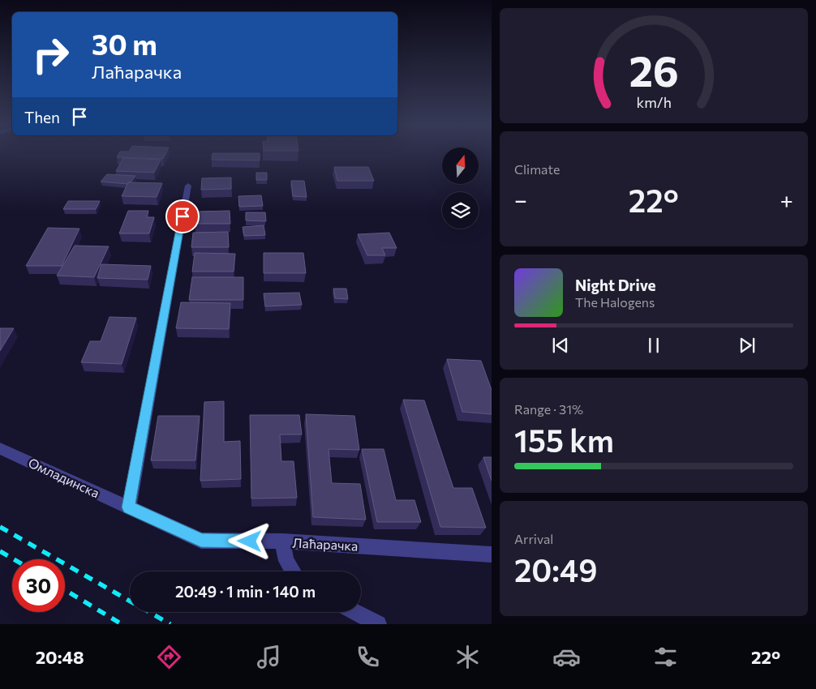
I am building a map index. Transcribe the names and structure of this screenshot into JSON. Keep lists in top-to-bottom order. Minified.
{"streets":{"street":["Омладинска","Лаћарачка"]},"crossings":[["Омладинска","Лаћарачка"]],"north":"top","page":{"turn":["30 m","Лаћарачка"],"then":"Then","tile":["Climate",["Range · 31%","155 km"],["Arrival","20:49"]],"heat":["−","22°","+"],"song":["Night Drive","The Halogens"],"limit":"30","trip":"20:49 · 1 min · 140 m","tabs":["20:48","22°"],"gauge":["26","km/h"]}}
